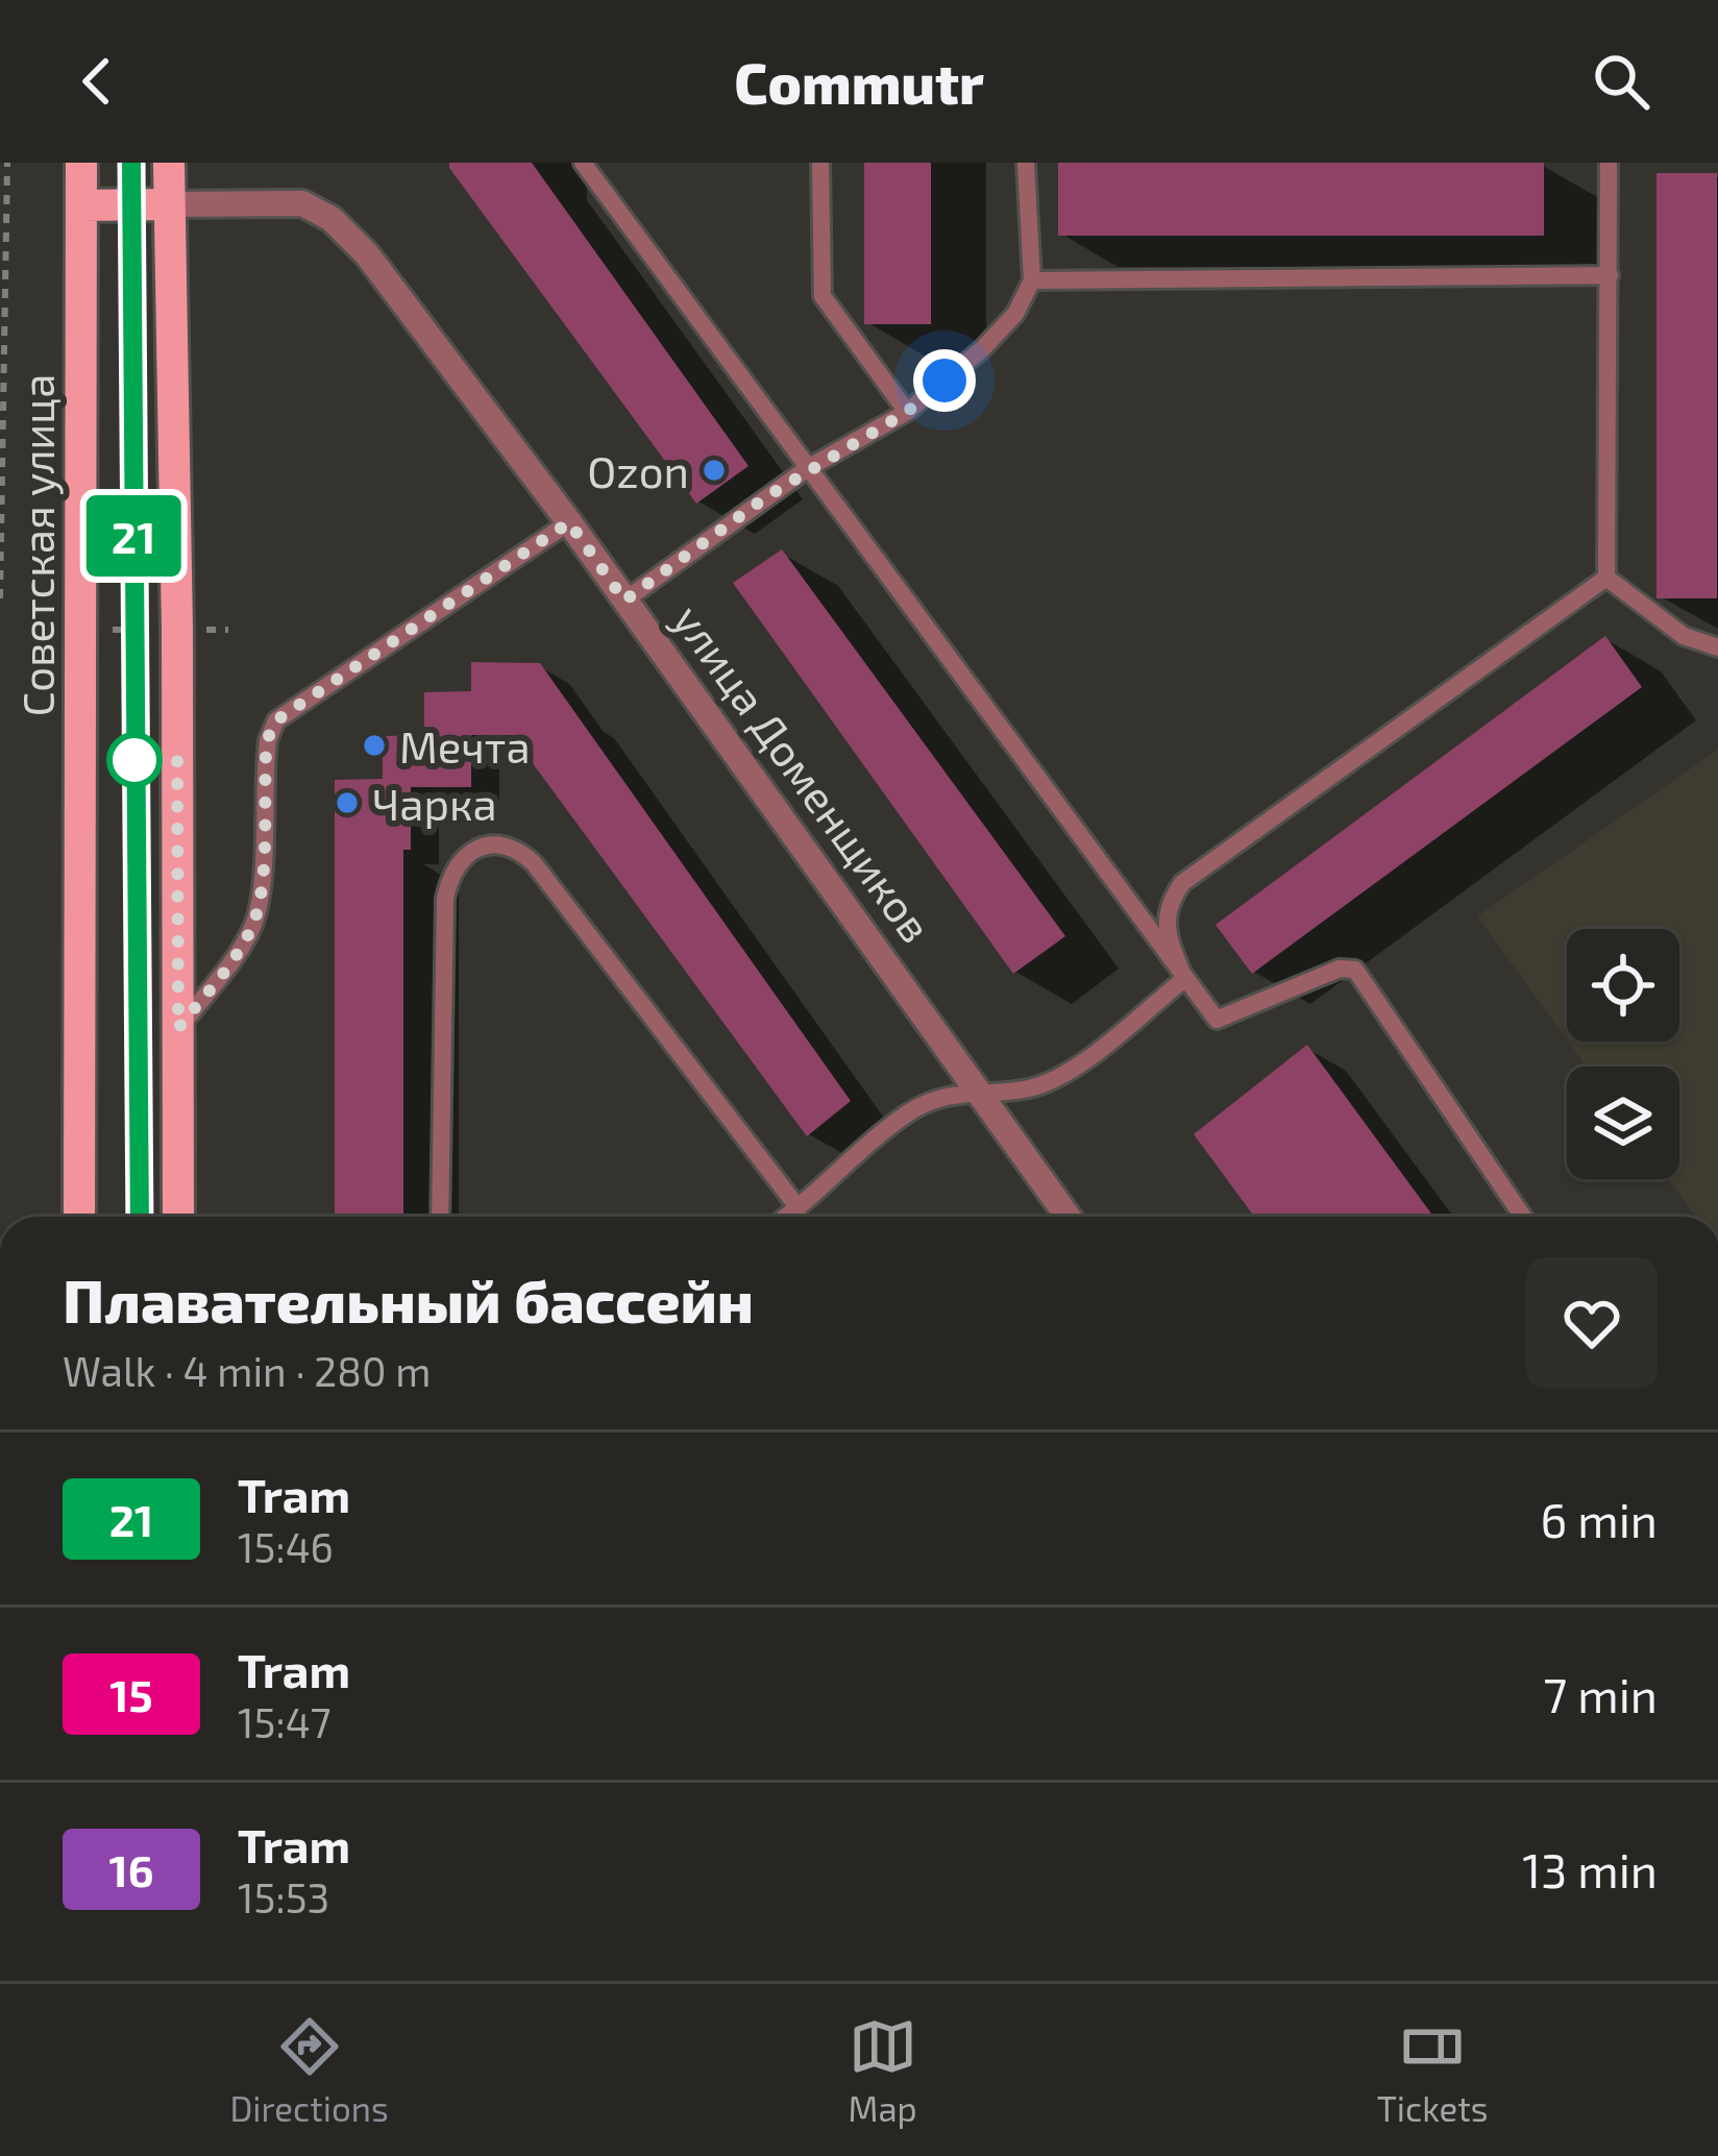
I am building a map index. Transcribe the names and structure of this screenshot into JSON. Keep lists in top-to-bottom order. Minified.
{"streets":{"main road":["Советская улица","улица Доменщиков"]},"crossings":[["Советская улица","улица Доменщиков"]],"places":["Ozon","Мечта","Чарка"],"lines":["tram line 21"],"page":{"header":"Commutr","on_map":"21","heading":["Плавательный бассейн","Walk · 4 min · 280 m"],"list":[{"mark":"21","name":"Tram","note":"15:46","value":"6 min"},{"mark":"15","name":"Tram","note":"15:47","value":"7 min"},{"mark":"16","name":"Tram","note":"15:53","value":"13 min"}],"tabs":["Directions","Map","Tickets"]}}
